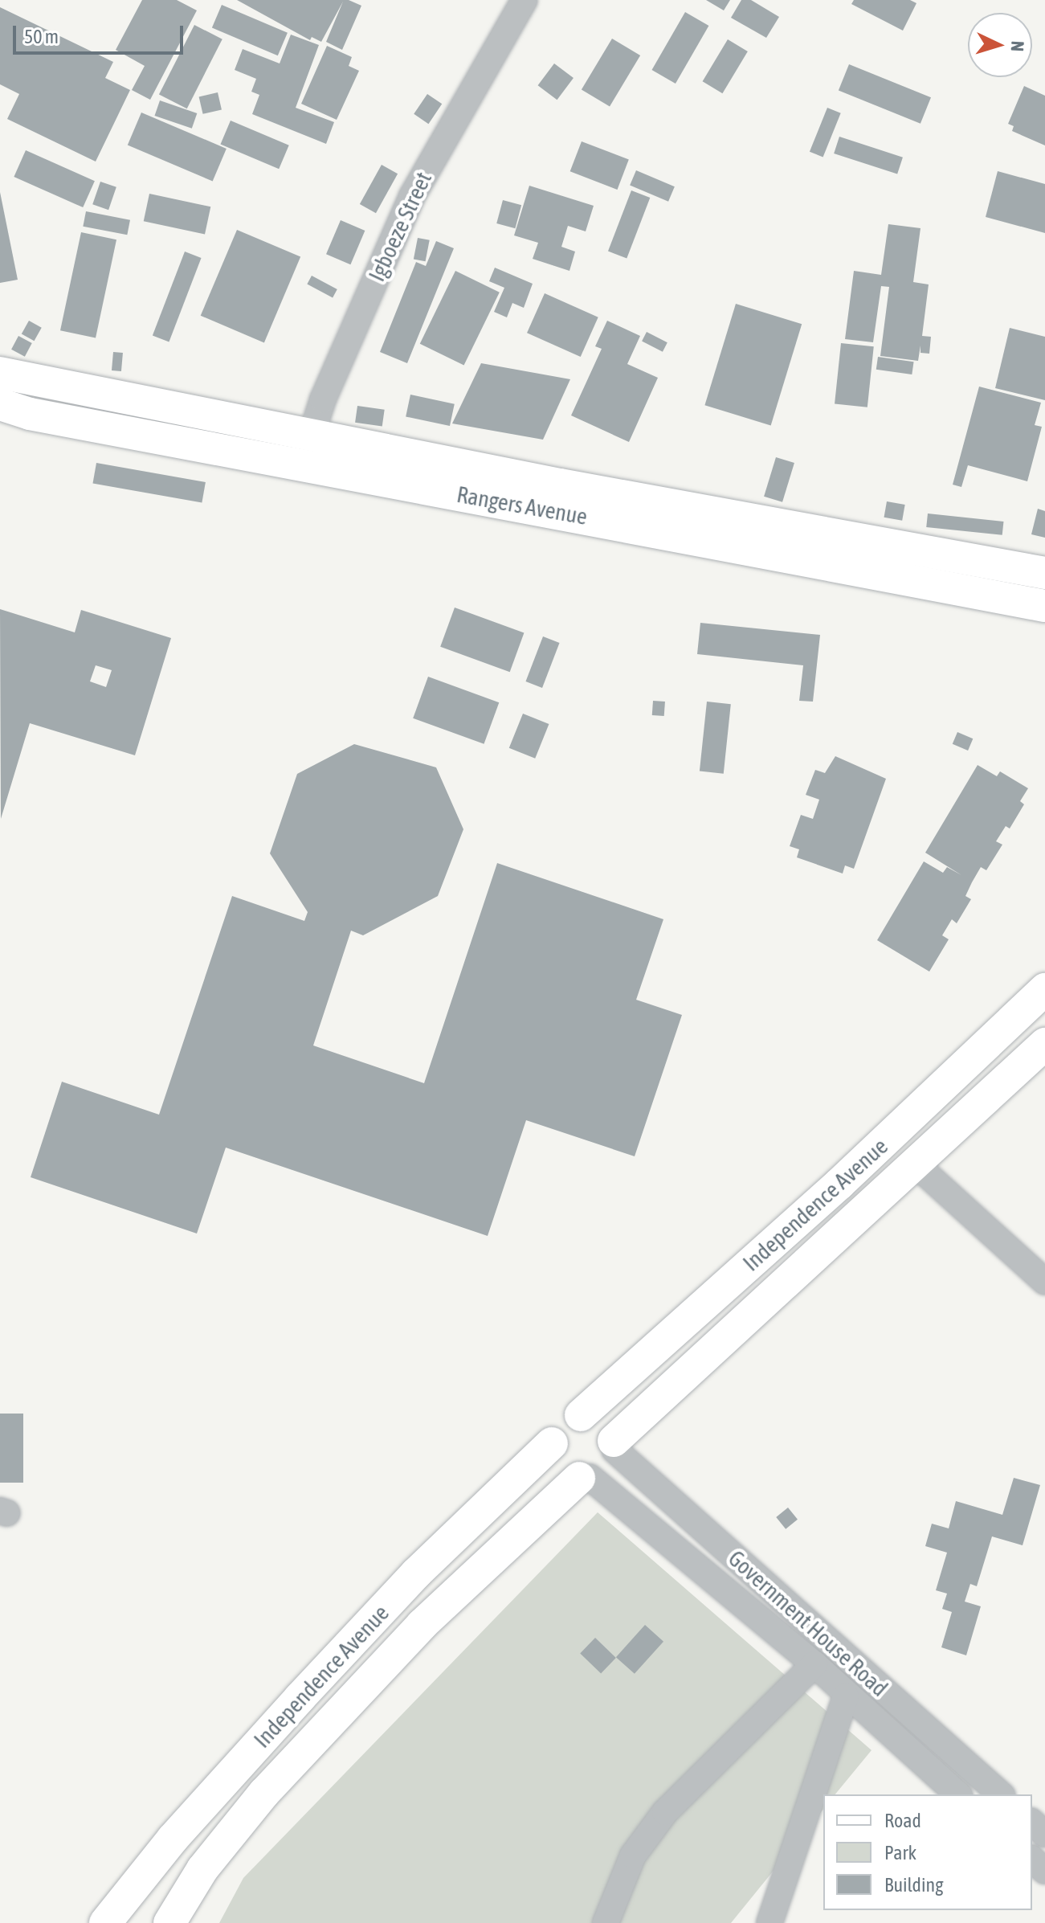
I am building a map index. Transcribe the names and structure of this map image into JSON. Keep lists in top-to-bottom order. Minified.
{"streets":{"main road":["Rangers Avenue","Independence Avenue"],"street":["Igboeze Street","Government House Road"]},"crossings":[["Igboeze Street","Rangers Avenue"],["Independence Avenue","Government House Road"]],"legend":["Road","Park","Building"],"scale_bar":"50 m","north":"right"}
